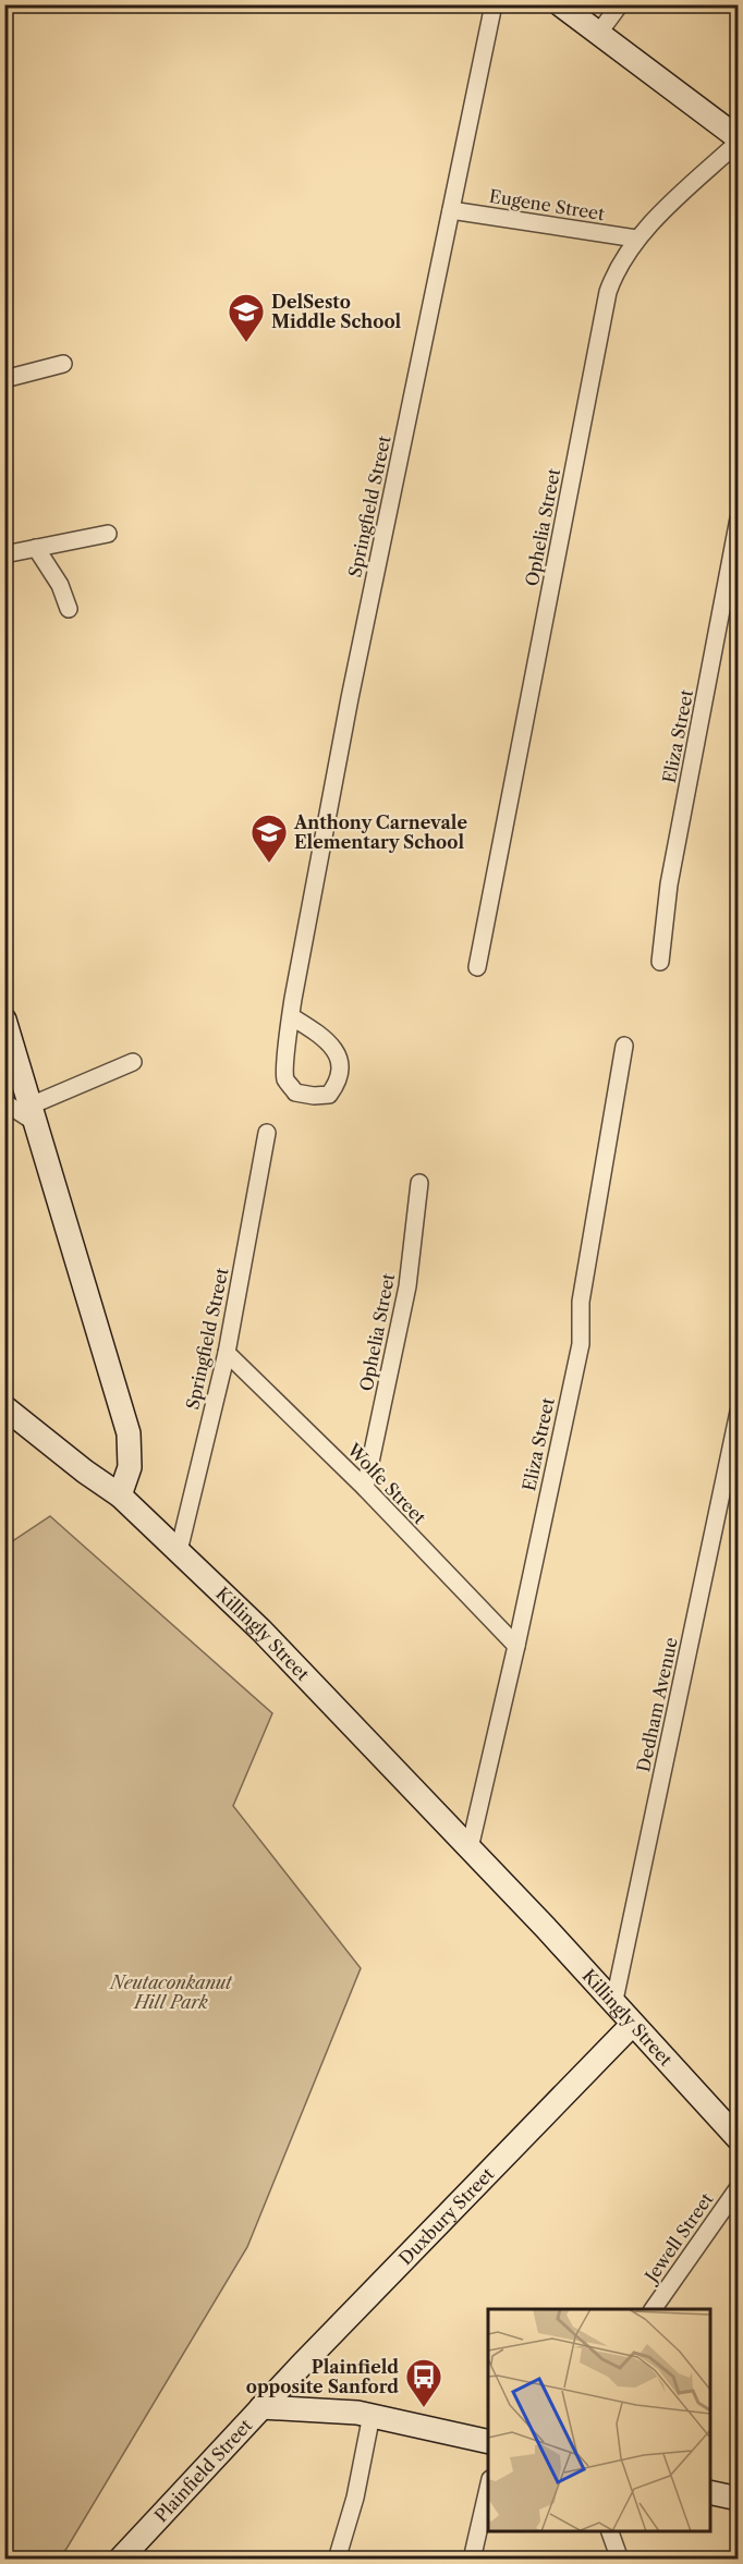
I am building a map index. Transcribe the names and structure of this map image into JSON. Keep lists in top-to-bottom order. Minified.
{"streets":{"main road":["Killingly Street","Duxbury Street","Plainfield Street"],"street":["Eugene Street","Springfield Street","Ophelia Street","Eliza Street","Wolfe Street","Dedham Avenue","Jewell Street"]},"crossings":[["Eugene Street","Springfield Street"],["Eugene Street","Ophelia Street"],["Springfield Street","Wolfe Street"],["Springfield Street","Killingly Street"],["Ophelia Street","Wolfe Street"],["Eliza Street","Wolfe Street"],["Eliza Street","Killingly Street"],["Killingly Street","Dedham Avenue"],["Killingly Street","Duxbury Street"],["Duxbury Street","Plainfield Street"]],"parks":["Neutaconkanut Hill Park"],"places":{"school or university":["DelSesto Middle School","Anthony Carnevale Elementary School"],"bus stop":["Plainfield opposite Sanford"]}}
